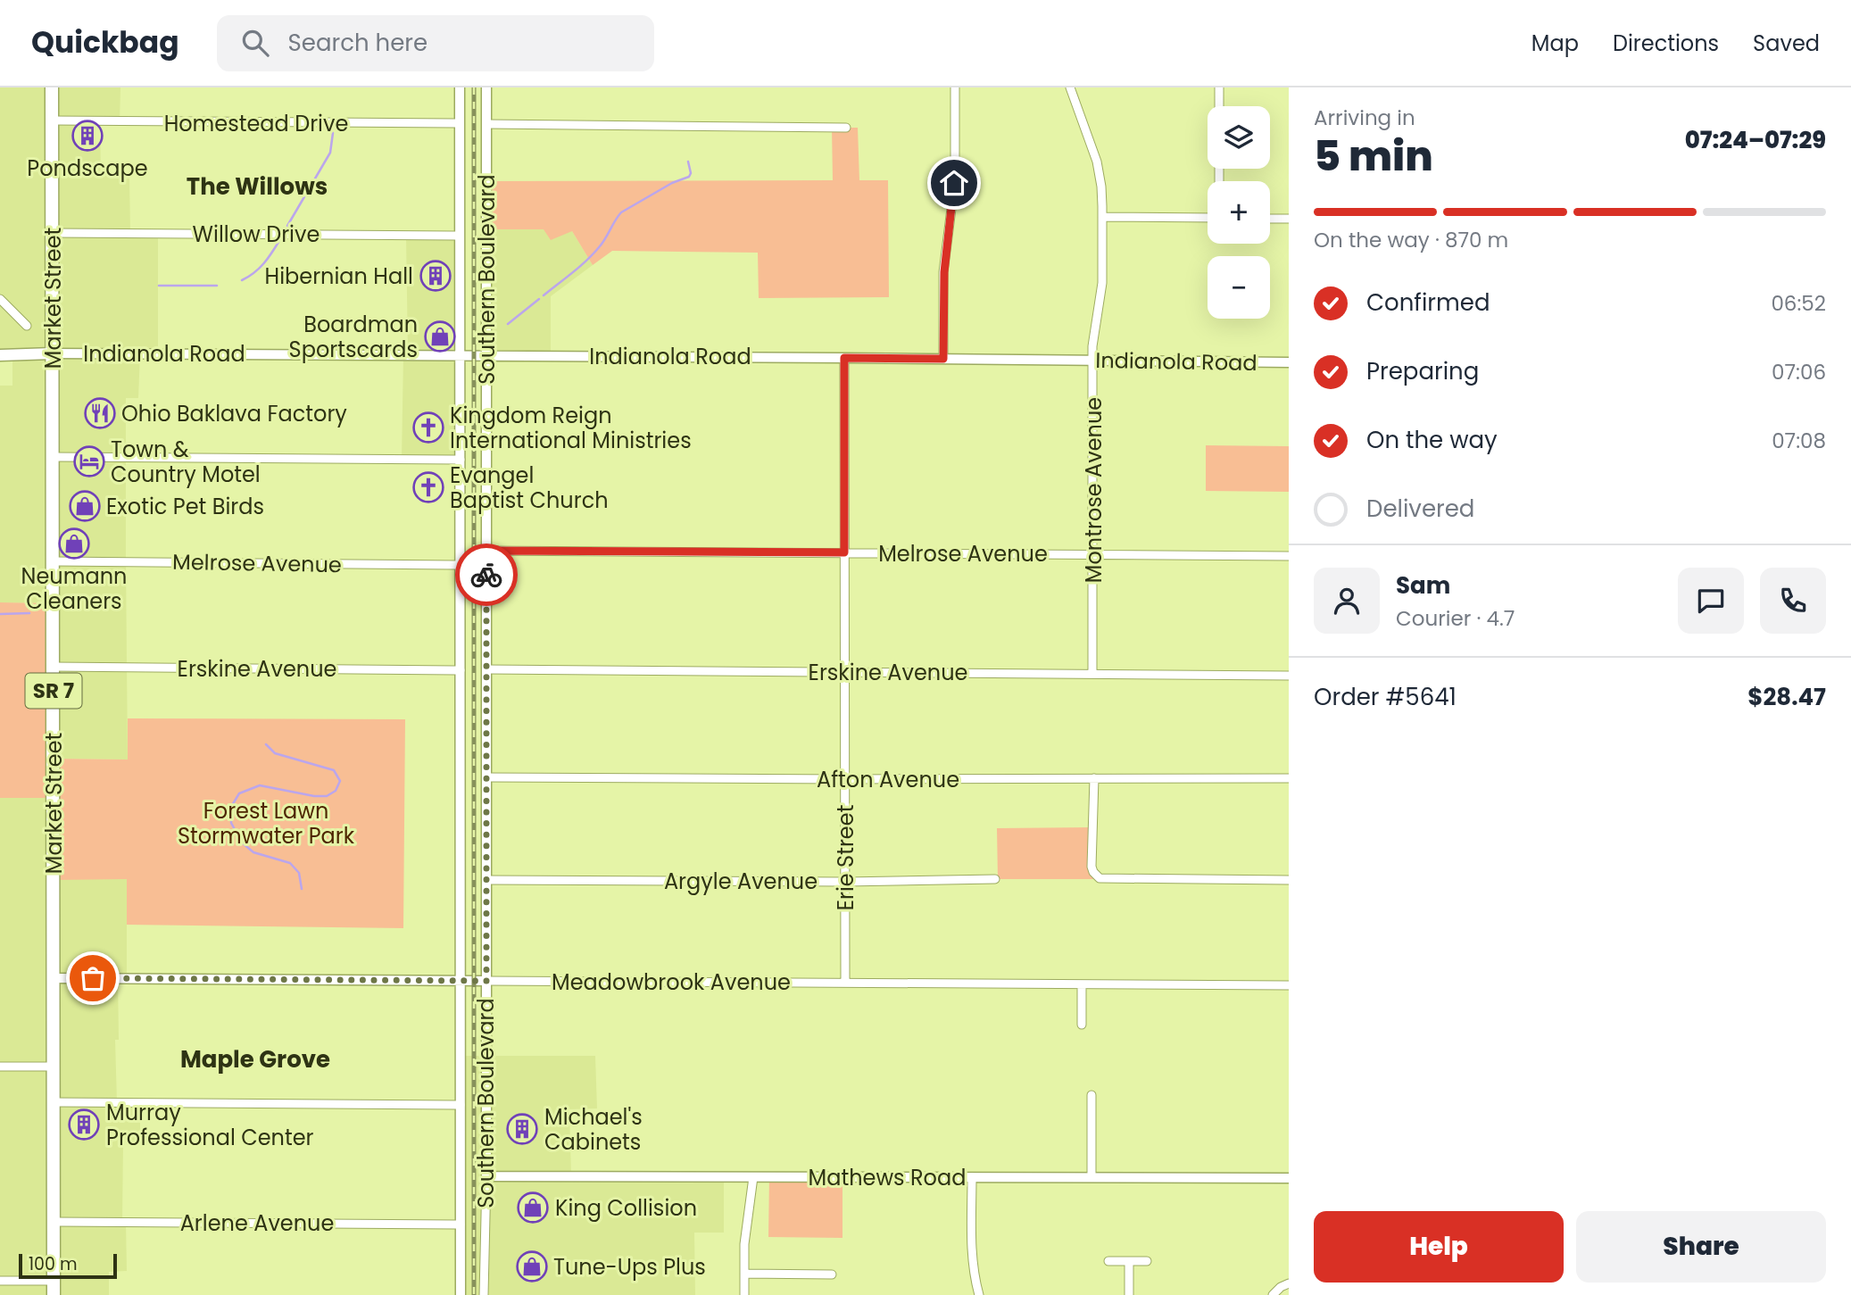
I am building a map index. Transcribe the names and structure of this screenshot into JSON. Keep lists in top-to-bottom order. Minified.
{"streets":{"main road":["Market Street","SR 7"],"street":["Homestead Drive","Willow Drive","Southern Boulevard","Indianola Road","Montrose Avenue","Melrose Avenue","Erskine Avenue","Afton Avenue","Erie Street","Argyle Avenue","Meadowbrook Avenue","Mathews Road","Arlene Avenue"]},"crossings":[["Homestead Drive","Southern Boulevard"],["Homestead Drive","Market Street"],["Willow Drive","Southern Boulevard"],["Willow Drive","Market Street"],["Southern Boulevard","Indianola Road"],["Southern Boulevard","Melrose Avenue"],["Southern Boulevard","Erskine Avenue"],["Southern Boulevard","Afton Avenue"],["Southern Boulevard","Argyle Avenue"],["Southern Boulevard","Meadowbrook Avenue"],["Southern Boulevard","Mathews Road"],["Southern Boulevard","Arlene Avenue"],["Market Street","Indianola Road"],["Market Street","Melrose Avenue"],["Market Street","Erskine Avenue"],["Market Street","Meadowbrook Avenue"],["Market Street","Arlene Avenue"],["Indianola Road","Montrose Avenue"],["Indianola Road","Erie Street"],["Montrose Avenue","Melrose Avenue"],["Montrose Avenue","Erskine Avenue"],["Melrose Avenue","Erie Street"],["Erskine Avenue","Erie Street"],["Afton Avenue","Erie Street"],["Erie Street","Argyle Avenue"],["Erie Street","Meadowbrook Avenue"]],"districts":["The Willows","Maple Grove"],"parks":["Forest Lawn Stormwater Park"],"places":{"building":["Pondscape","Hibernian Hall","Murray Professional Center","Michael's Cabinets"],"shop":["Boardman Sportscards","Exotic Pet Birds","Neumann Cleaners","King Collision","Tune-Ups Plus"],"restaurant":["Ohio Baklava Factory"],"church":["Kingdom Reign International Ministries","Evangel Baptist Church"],"hotel":["Town & Country Motel"]},"scale_bar":"100 m","page":{"header":"Quickbag","search":"Search here","nav":["Map","Directions","Saved"],"heading":["5 min","Arriving in","07:24–07:29"],"panel":["Sam","Courier · 4.7","Order #5641","$28.47"],"map_buttons":["+","−"],"bar":"On the way · 870 m","list":[["Confirmed","06:52"],["Preparing","07:06"],["On the way","07:08"],"Delivered"],"buttons":["Help","Share"],"scale":"100 m"}}
